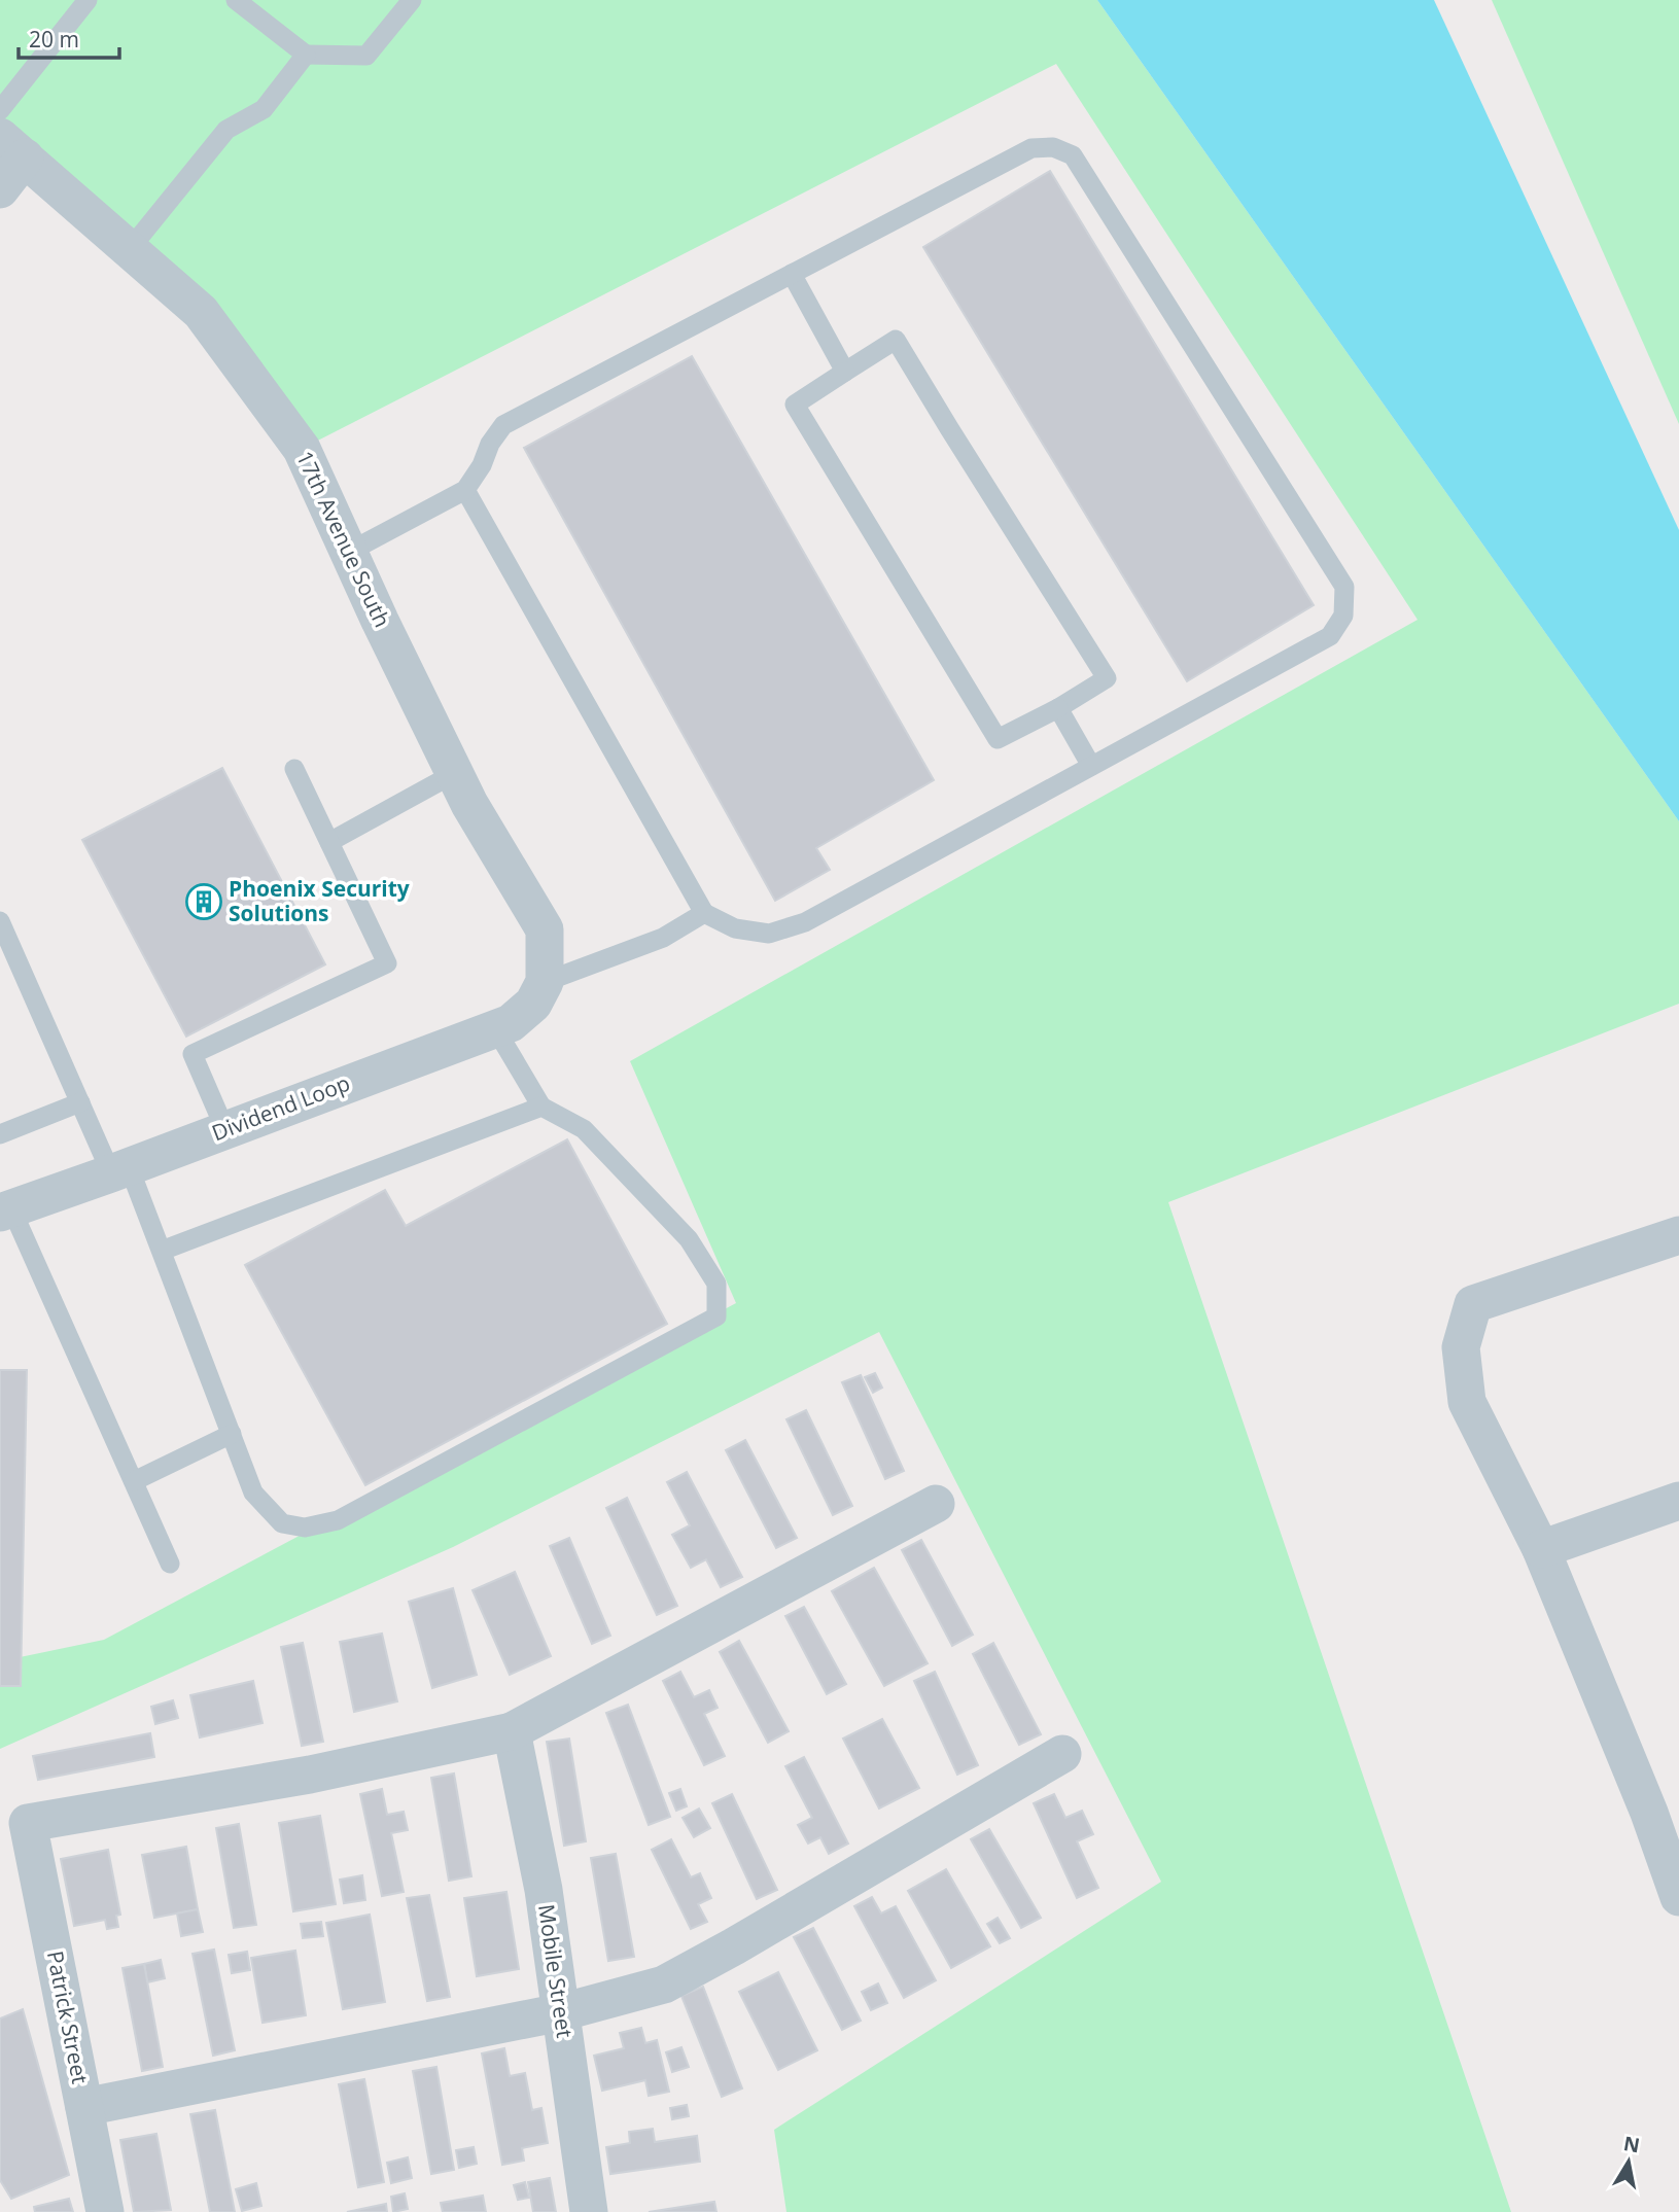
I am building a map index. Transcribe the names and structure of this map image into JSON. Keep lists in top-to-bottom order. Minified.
{"streets":{"street":["17th Avenue South","Dividend Loop","Mobile Street","Patrick Street"]},"crossings":[["17th Avenue South","Dividend Loop"],["Mobile Street","Patrick Street"]],"places":{"building":["Phoenix Security Solutions"]},"scale_bar":"20 m","north":"top"}
